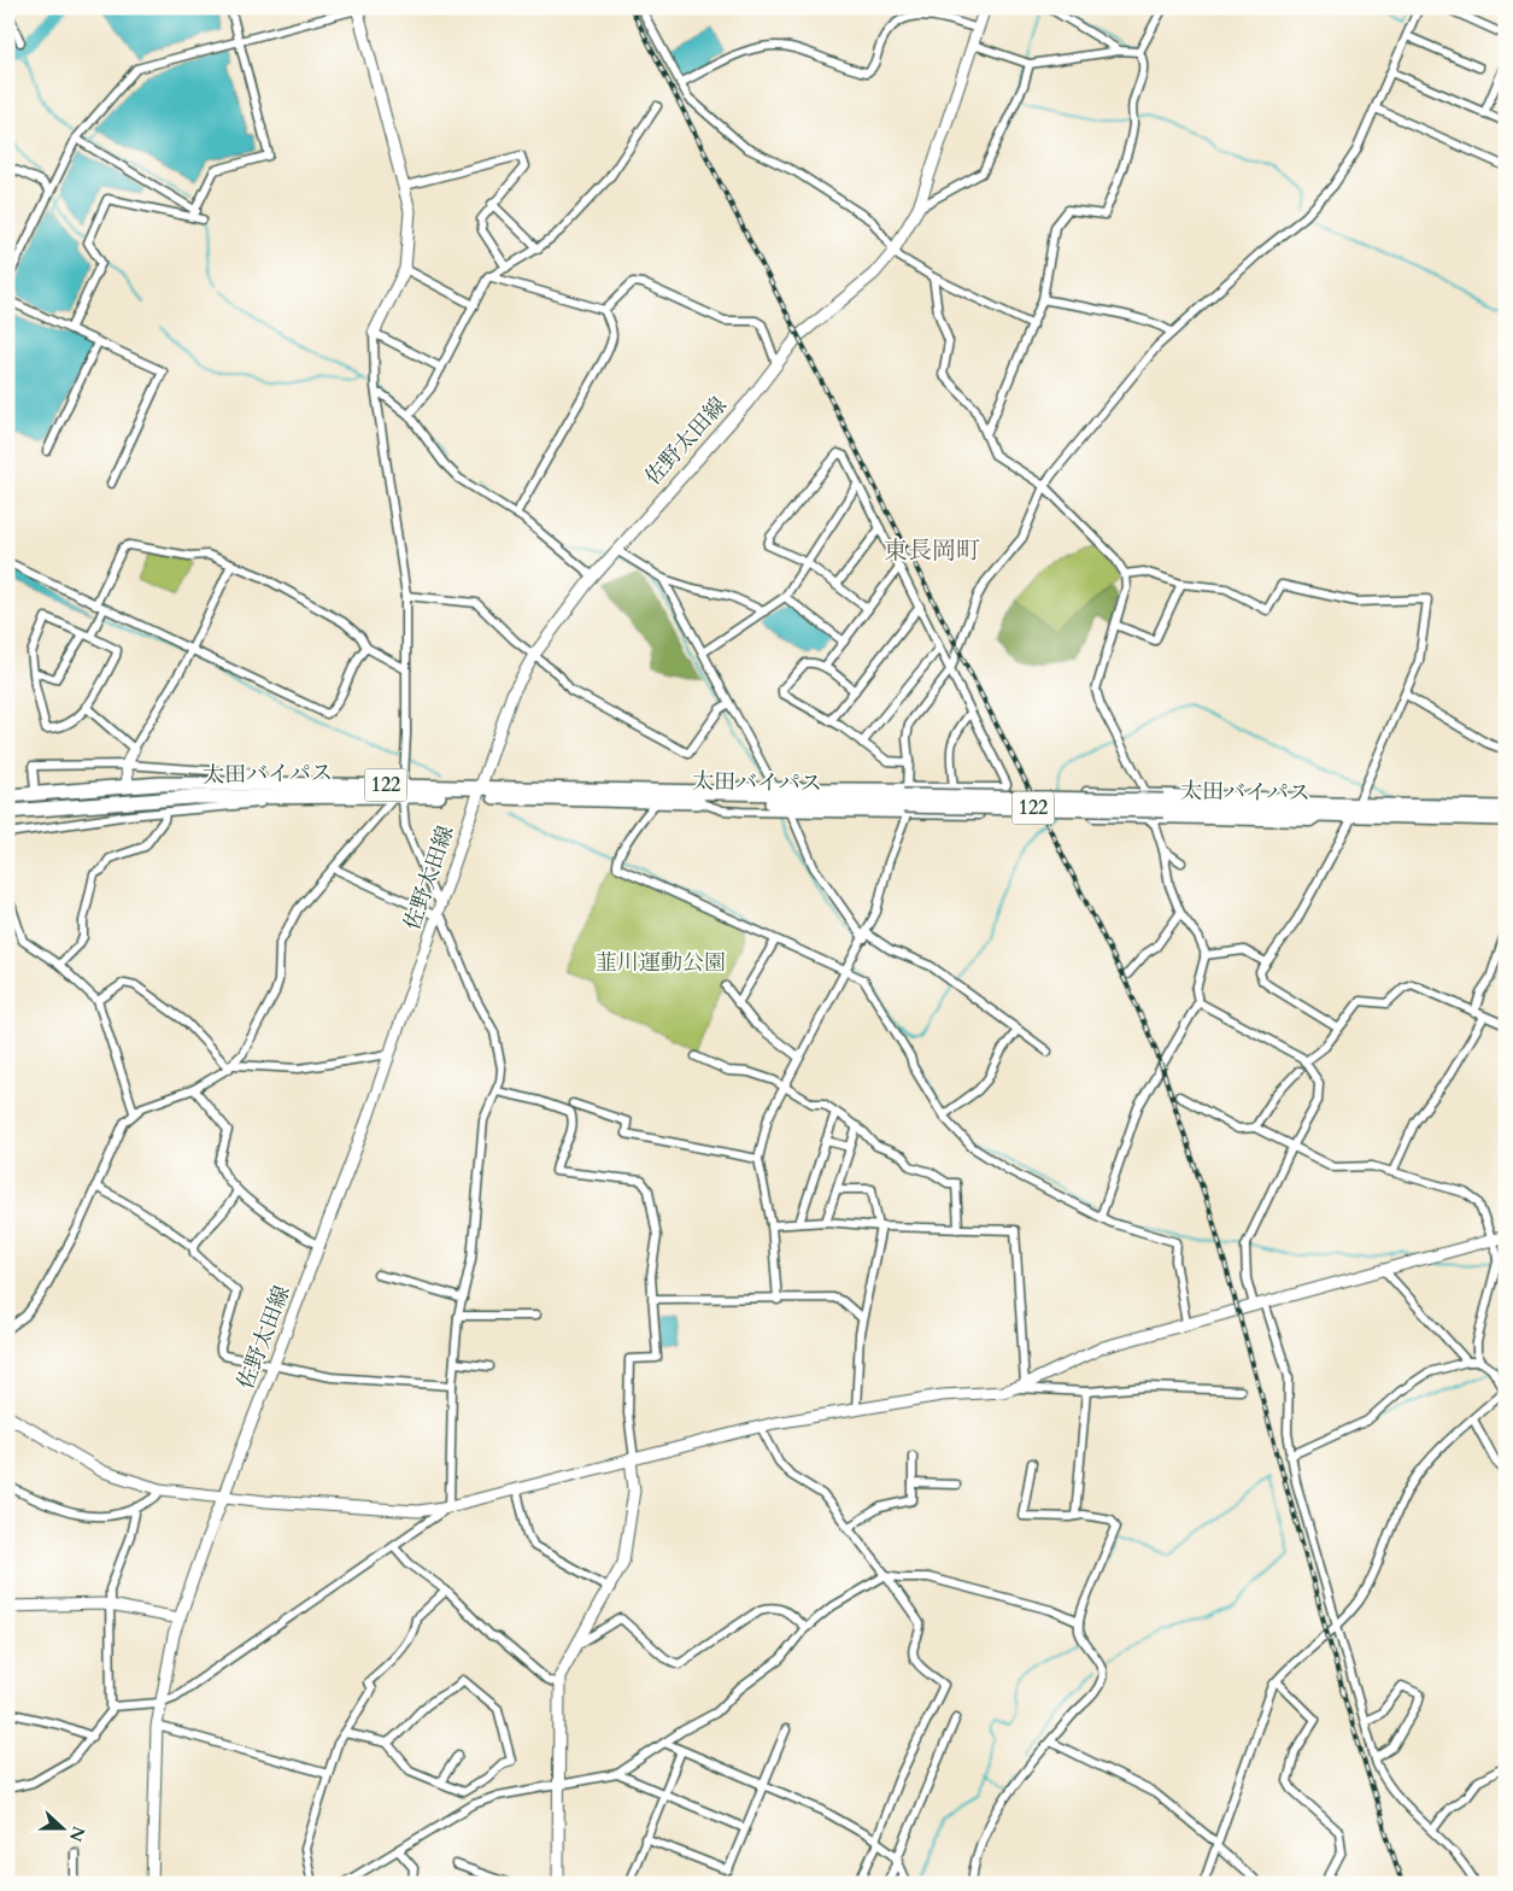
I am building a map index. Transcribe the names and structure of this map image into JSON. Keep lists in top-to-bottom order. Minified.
{"streets":{"highway":["太田バイパス","122"],"street":["佐野太田線"]},"crossings":[["佐野太田線","太田バイパス"]],"districts":["東長岡町"],"parks":["韮川運動公園"],"north":"right"}
